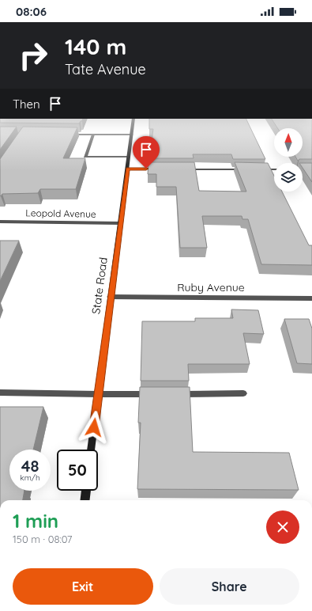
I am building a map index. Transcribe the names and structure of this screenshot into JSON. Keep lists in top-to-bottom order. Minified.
{"streets":{"main road":["State Road"],"street":["Leopold Avenue","Ruby Avenue"]},"crossings":[["Leopold Avenue","State Road"],["State Road","Ruby Avenue"]],"north":"top","page":{"status":"08:06","turn":["140 m","Tate Avenue"],"then":"Then","speed":"48 km/h","limit":"50","heading":["1 min","150 m · 08:07"],"buttons":["Exit","Share"]}}
